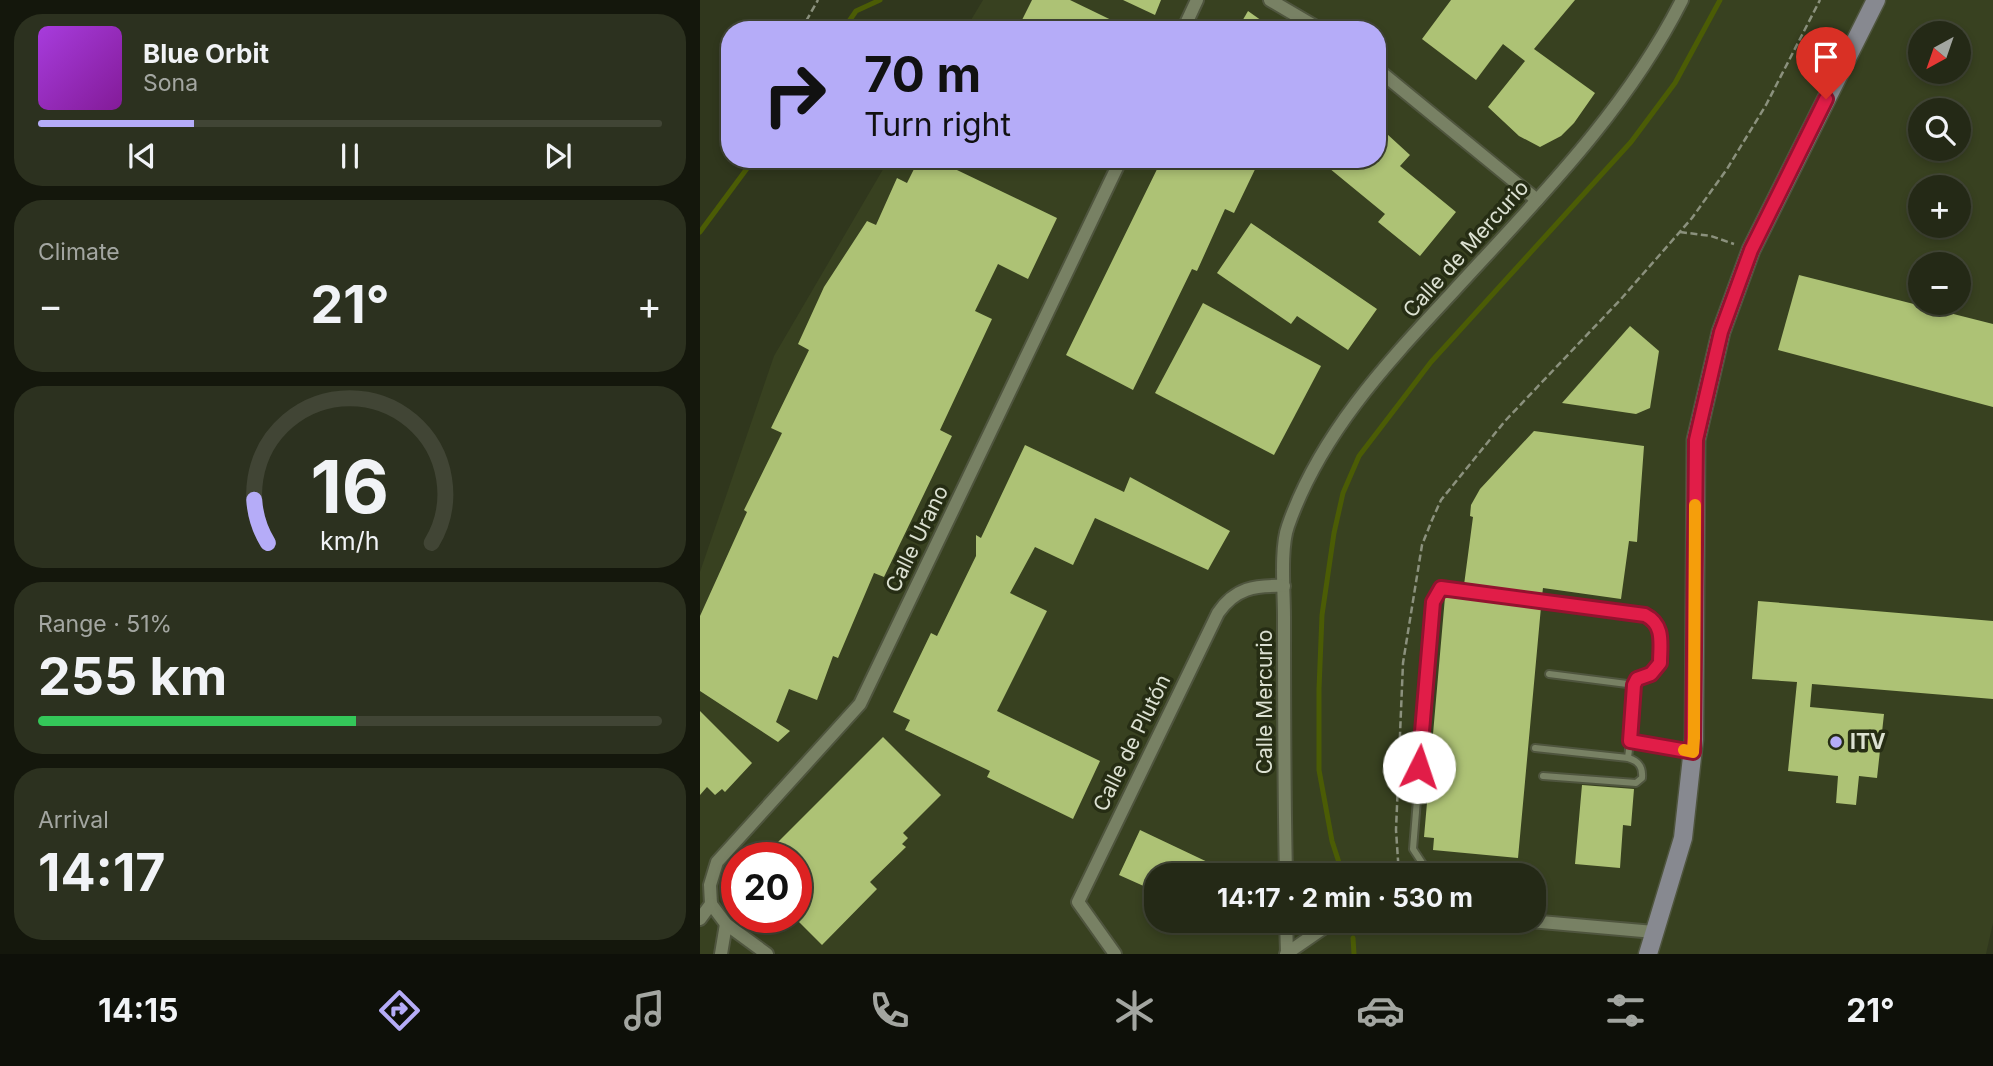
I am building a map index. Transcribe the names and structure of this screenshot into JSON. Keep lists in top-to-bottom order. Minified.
{"streets":{"street":["Calle de Mercurio","Calle Urano","Calle Mercurio","Calle de Plutón"]},"crossings":[["Calle de Mercurio","Calle Mercurio"],["Calle Mercurio","Calle de Plutón"]],"places":["ITV"],"north":"bottom left","page":{"map_buttons":["+","−"],"turn":["70 m","Turn right"],"song":["Blue Orbit","Sona"],"tile":["Climate",["Range · 51%","255 km"],["Arrival","14:17"]],"heat":["−","21°","+"],"limit":"20","trip":"14:17 · 2 min · 530 m","tabs":["14:15","21°"],"gauge":["16","km/h"]}}
